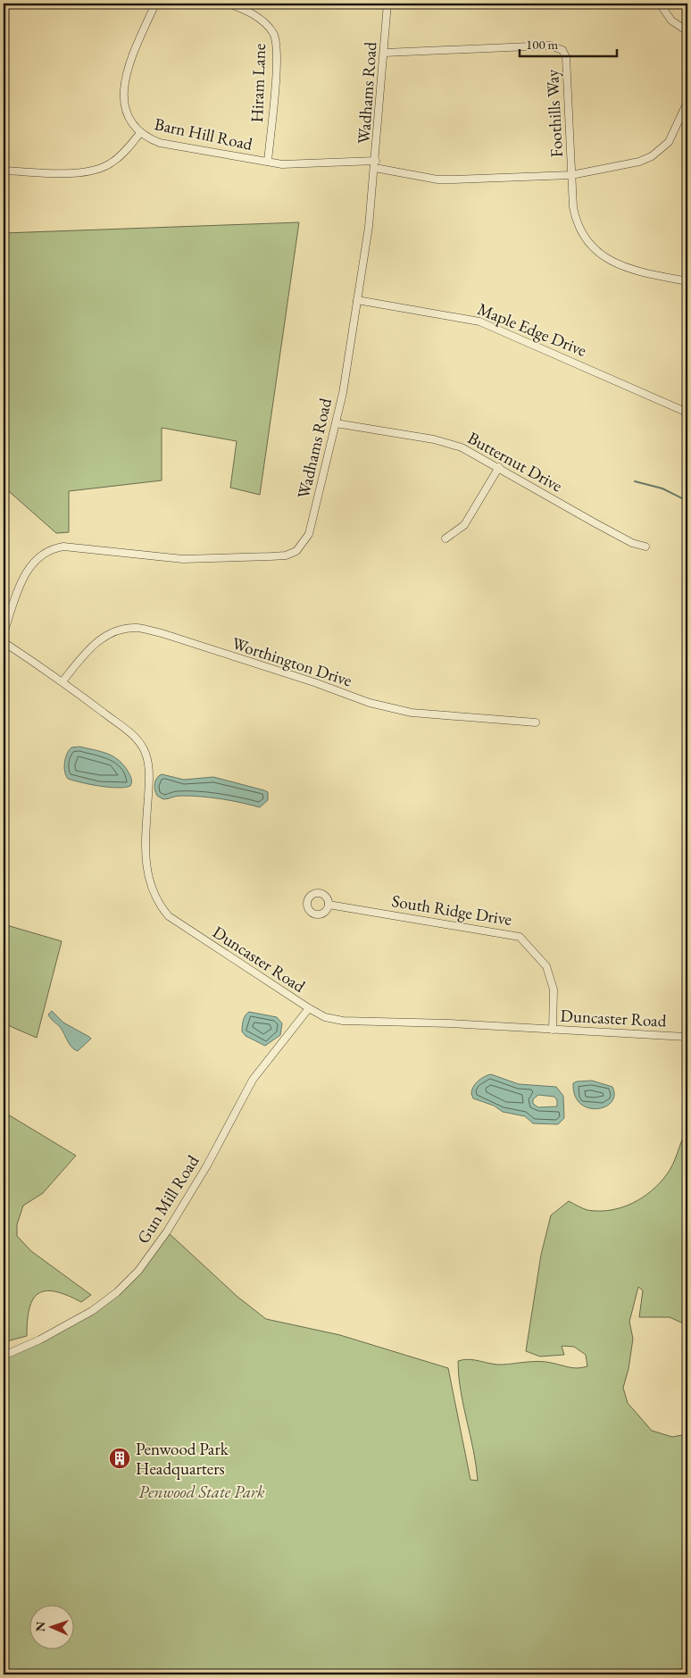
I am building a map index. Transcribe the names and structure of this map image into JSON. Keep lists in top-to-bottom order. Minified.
{"streets":{"street":["Hiram Lane","Wadhams Road","Foothills Way","Barn Hill Road","Maple Edge Drive","Butternut Drive","Worthington Drive","South Ridge Drive","Duncaster Road","Gun Mill Road"]},"crossings":[["Hiram Lane","Barn Hill Road"],["Wadhams Road","Foothills Way"],["Wadhams Road","Barn Hill Road"],["Wadhams Road","Maple Edge Drive"],["Wadhams Road","Butternut Drive"],["Foothills Way","Barn Hill Road"],["Worthington Drive","Duncaster Road"],["South Ridge Drive","Duncaster Road"],["Duncaster Road","Gun Mill Road"]],"parks":["Penwood State Park"],"places":{"building":["Penwood Park Headquarters"]},"scale_bar":"100 m","north":"left"}
